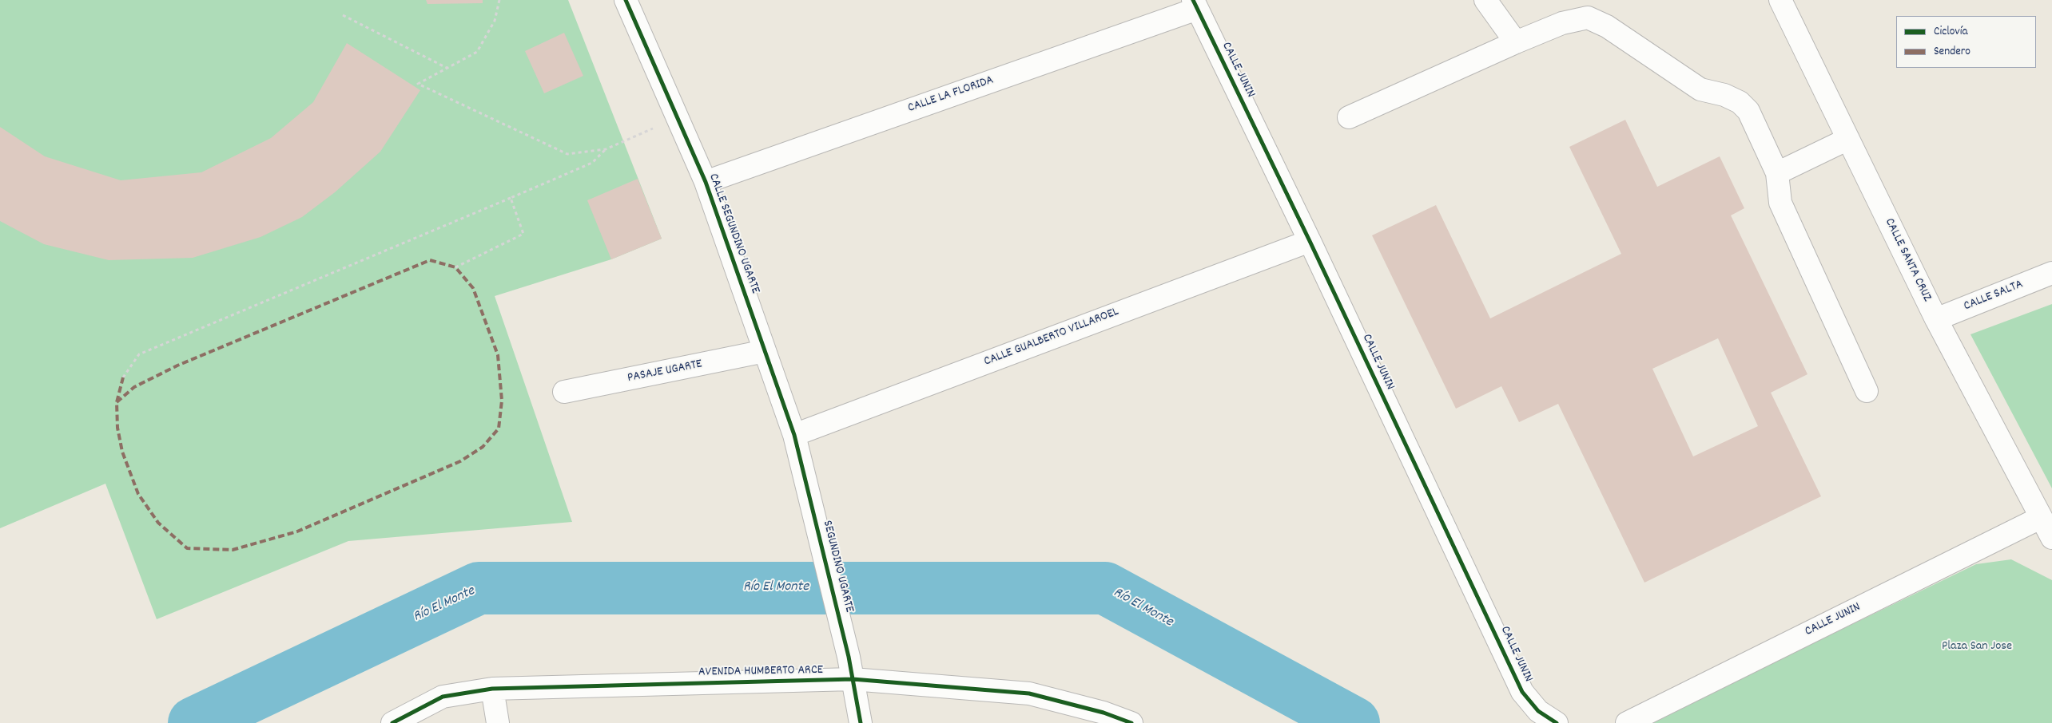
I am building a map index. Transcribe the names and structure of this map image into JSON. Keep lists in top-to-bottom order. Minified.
{"streets":{"street":["CALLE JUNIN","CALLE LA FLORIDA","CALLE SEGUNDINO UGARTE","CALLE SANTA CRUZ","CALLE SALTA","CALLE GUALBERTO VILLAROEL","PASAJE UGARTE","SEGUNDINO UGARTE","AVENIDA HUMBERTO ARCE"]},"crossings":[["CALLE JUNIN","CALLE LA FLORIDA"],["CALLE JUNIN","CALLE SANTA CRUZ"],["CALLE JUNIN","CALLE GUALBERTO VILLAROEL"],["CALLE LA FLORIDA","CALLE SEGUNDINO UGARTE"],["CALLE SEGUNDINO UGARTE","CALLE GUALBERTO VILLAROEL"],["CALLE SEGUNDINO UGARTE","PASAJE UGARTE"],["CALLE SEGUNDINO UGARTE","SEGUNDINO UGARTE"],["CALLE SANTA CRUZ","CALLE SALTA"],["SEGUNDINO UGARTE","AVENIDA HUMBERTO ARCE"]],"water":["Río El Monte"],"parks":["Plaza San Jose"],"legend":["Ciclovía","Sendero"]}
